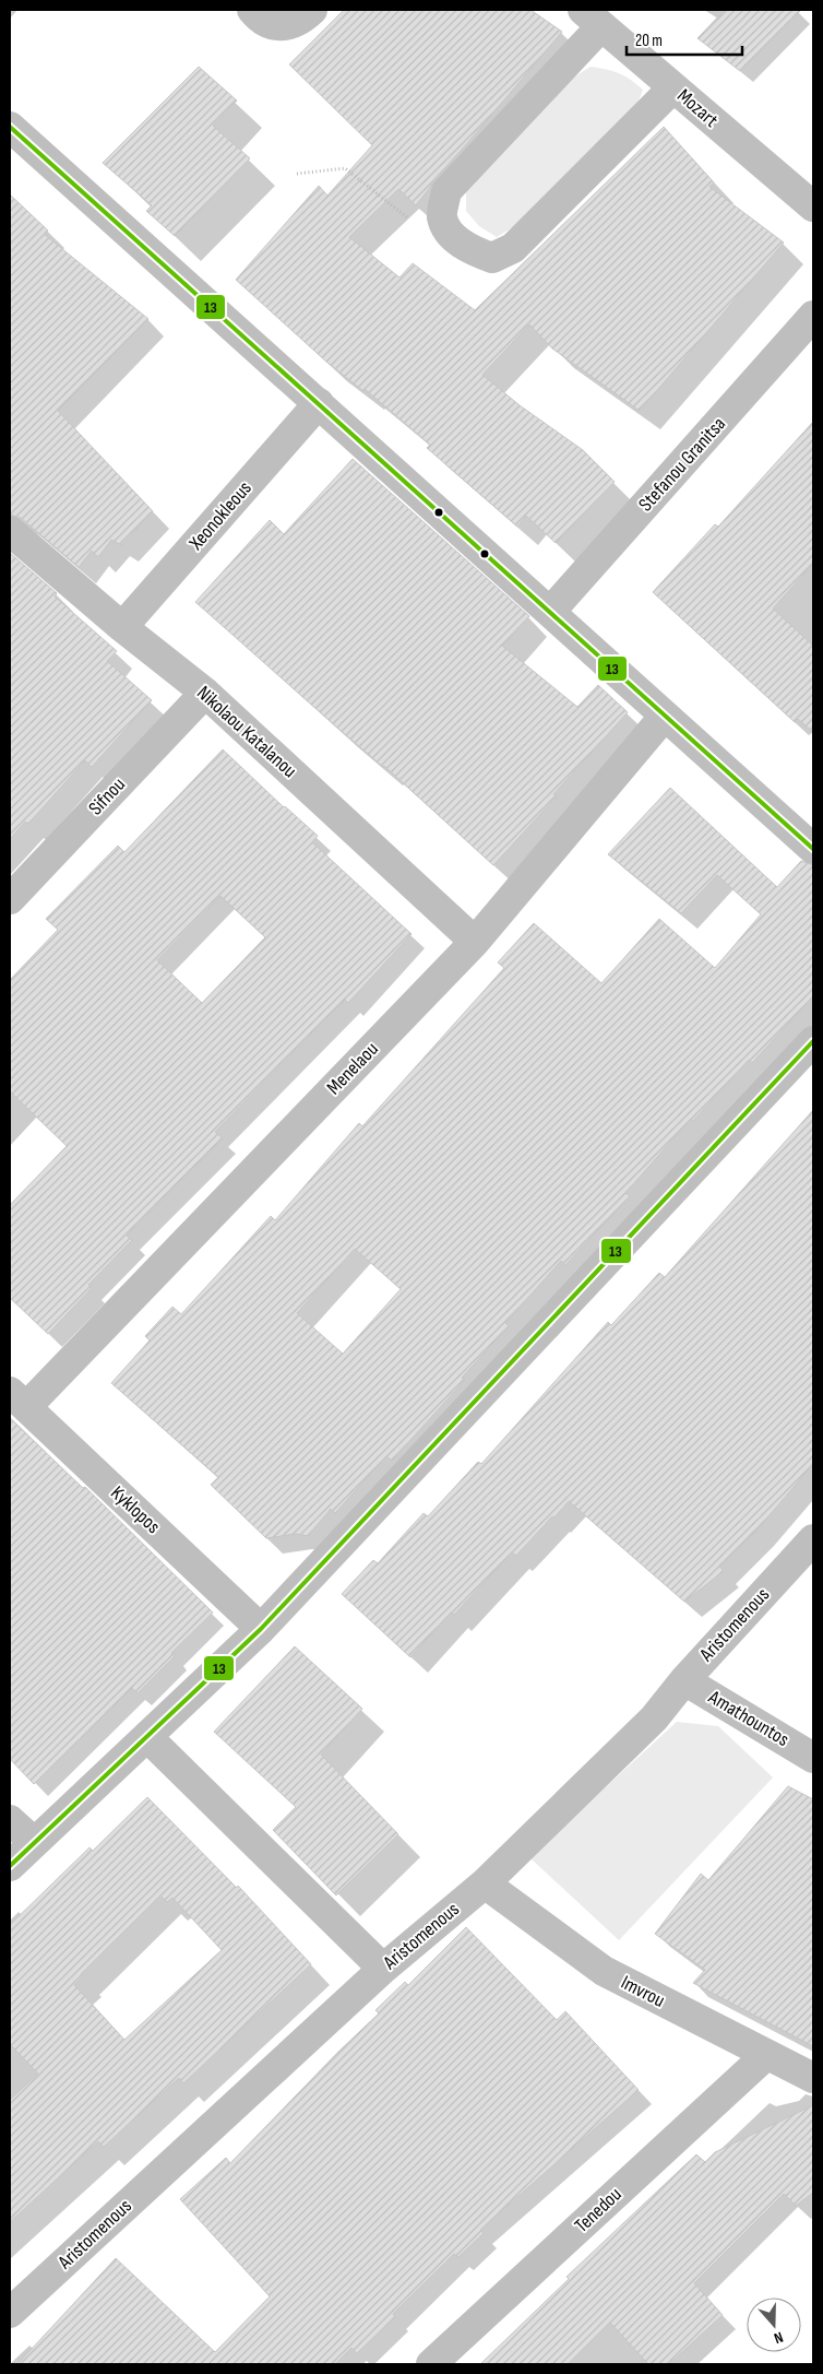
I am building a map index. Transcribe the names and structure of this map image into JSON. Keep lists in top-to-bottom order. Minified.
{"streets":{"street":["Mozart","Stefanou Granitsa","Xeonokleous","Nikolaou Katalanou","Sifnou","Menelaou","Kyklopos","Aristomenous","Amathountos","Imvrou","Tenedou"]},"crossings":[["Xeonokleous","Nikolaou Katalanou"],["Nikolaou Katalanou","Sifnou"],["Nikolaou Katalanou","Menelaou"],["Menelaou","Kyklopos"],["Aristomenous","Amathountos"],["Aristomenous","Imvrou"],["Imvrou","Tenedou"]],"lines":["transit line 13"],"scale_bar":"20 m","north":"bottom"}
